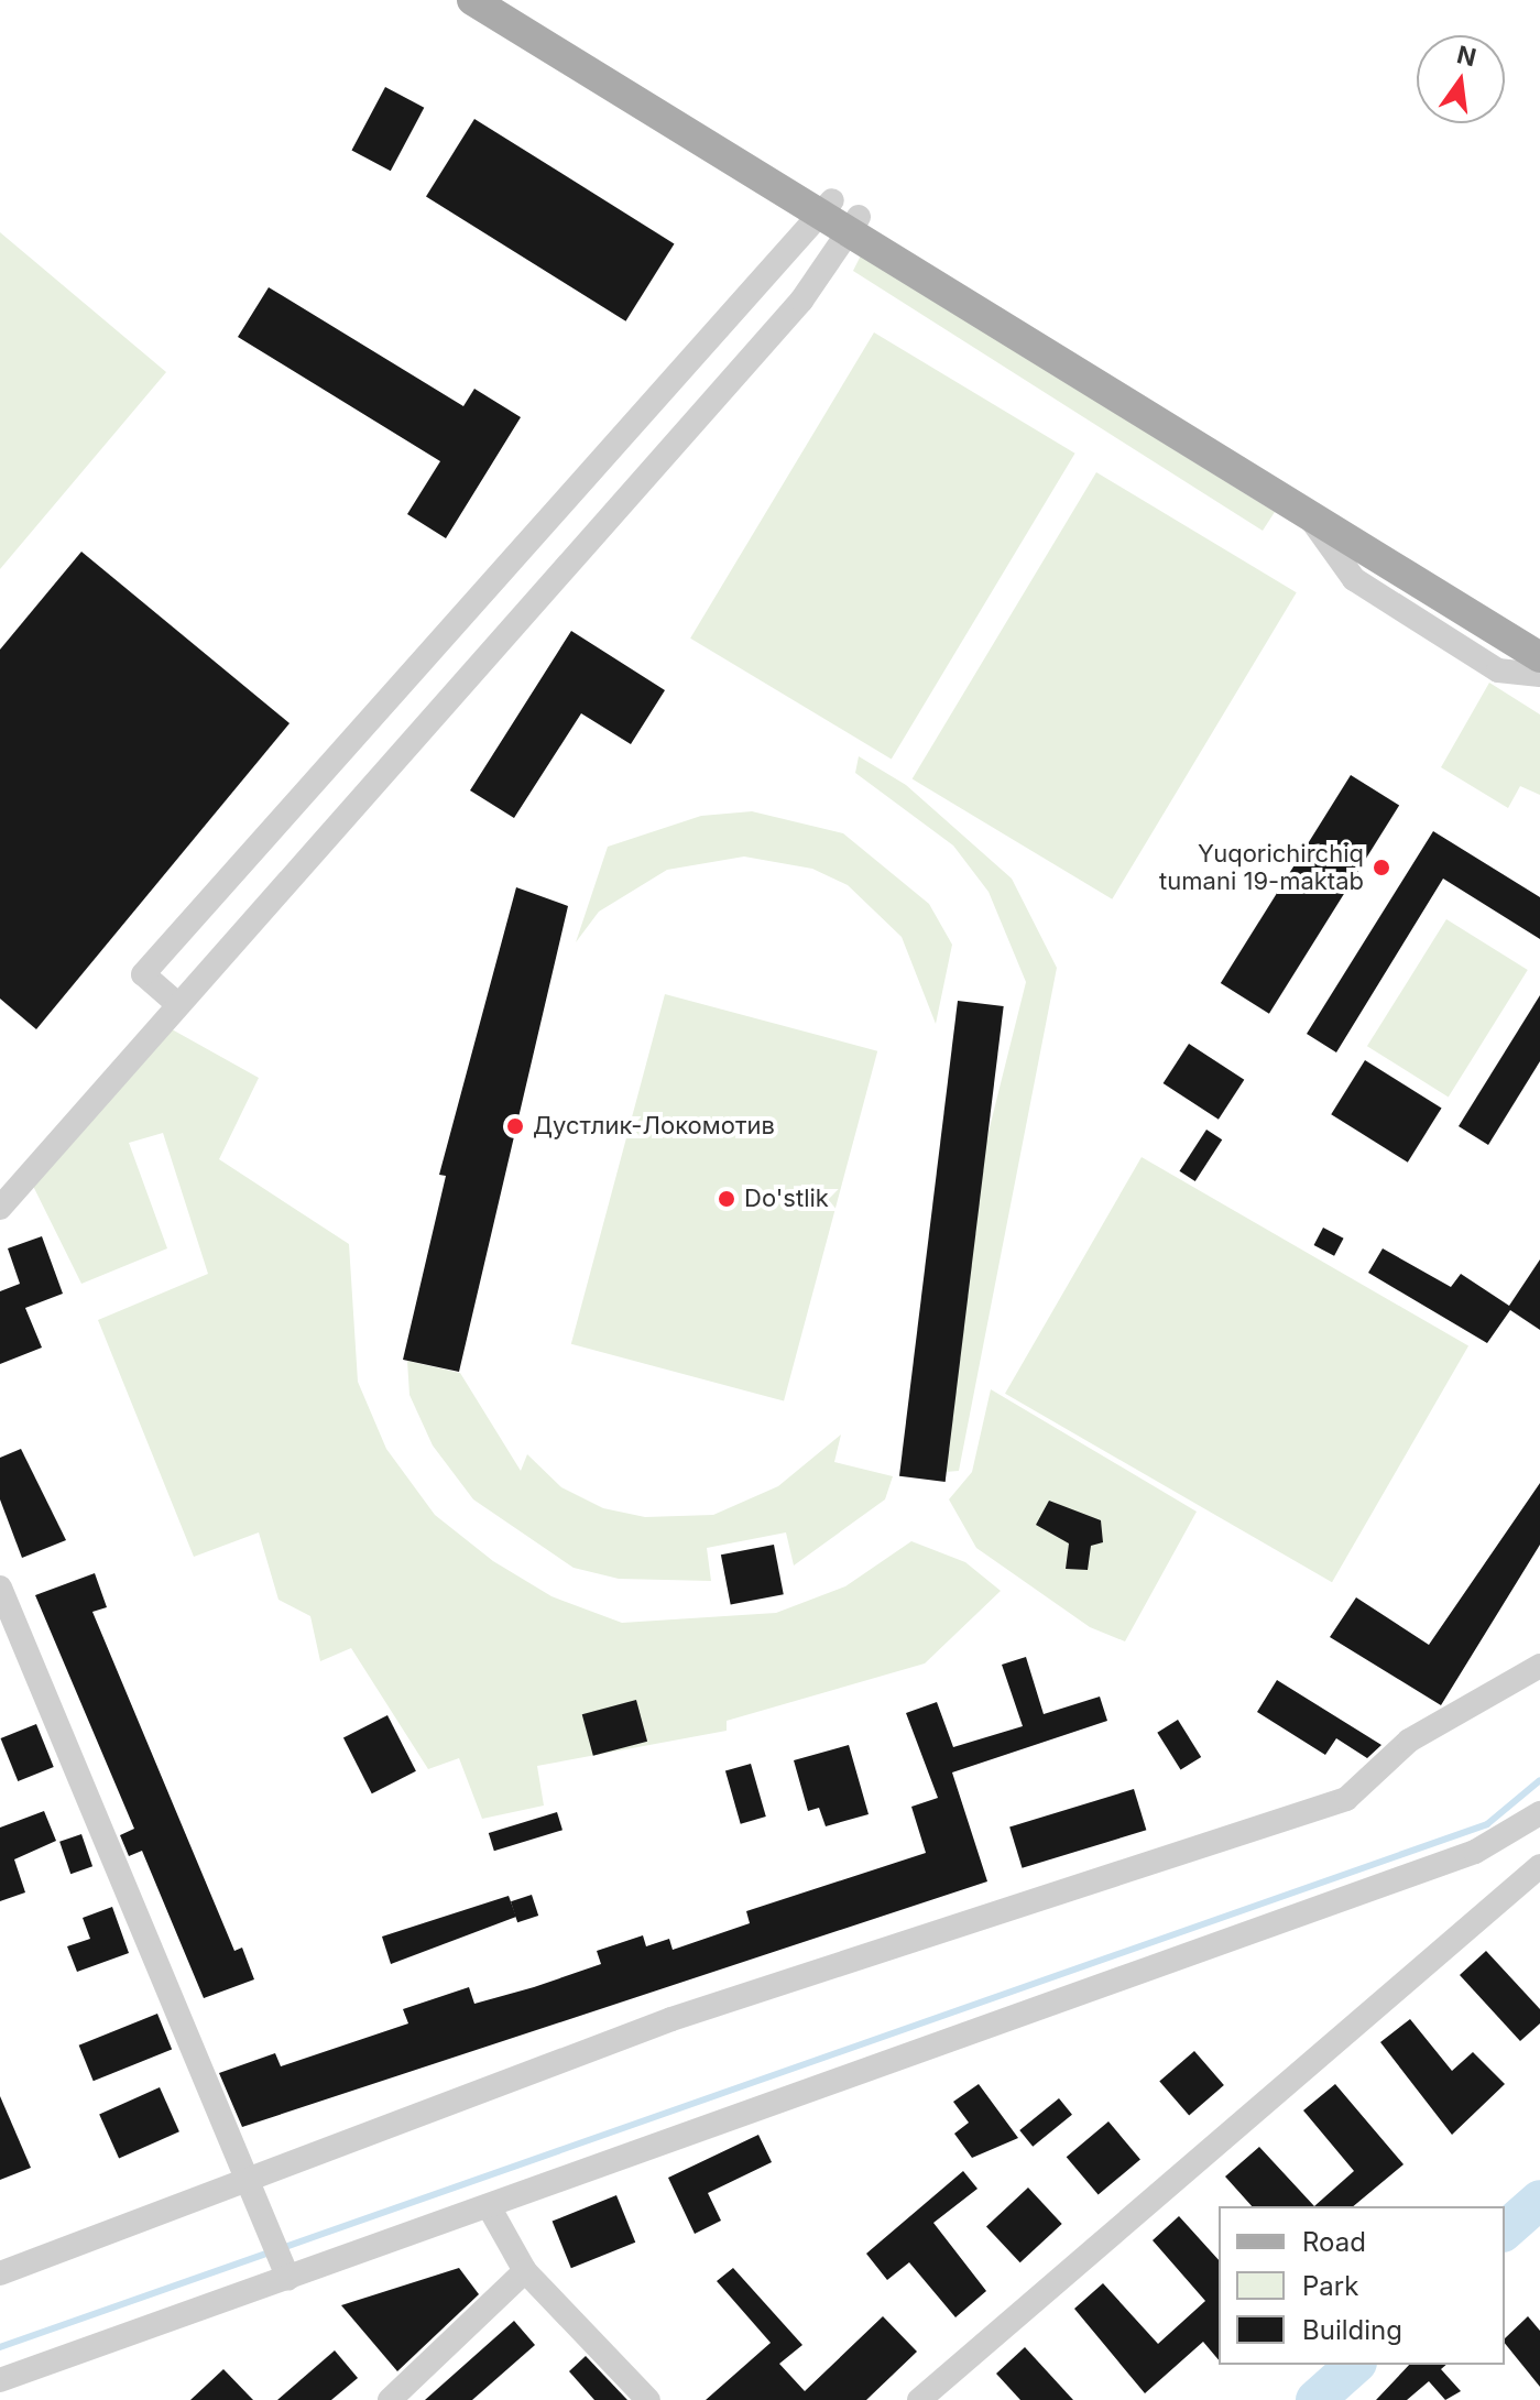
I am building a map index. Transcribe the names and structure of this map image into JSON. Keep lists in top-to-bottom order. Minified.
{"places":["Yuqorichirchiq tumani 19-maktab","Дустлик-Локомотив","Do'stlik"],"legend":["Road","Park","Building"],"north":"top"}
